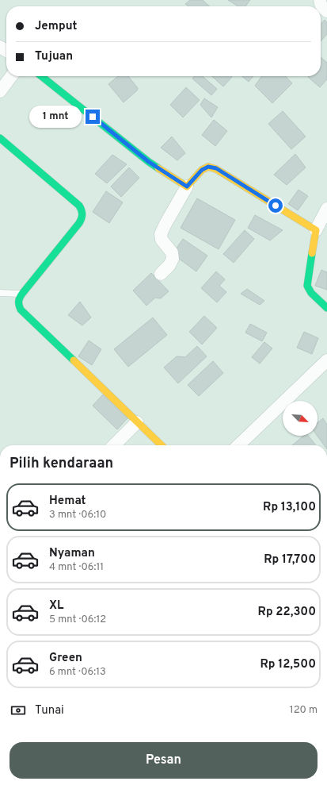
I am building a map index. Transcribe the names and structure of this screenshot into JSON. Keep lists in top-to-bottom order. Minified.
{"north":"bottom right","page":{"banner":["Jemput","Tujuan"],"bubble":"1 mnt","heading":"Pilih kendaraan","list":[{"name":"Hemat","note":"3 mnt · 06:10","value":"Rp 13,100"},{"name":"Nyaman","note":"4 mnt · 06:11","value":"Rp 17,700"},{"name":"XL","note":"5 mnt · 06:12","value":"Rp 22,300"},{"name":"Green","note":"6 mnt · 06:13","value":"Rp 12,500"}],"pay":["Tunai","120 m"],"buttons":"Pesan"}}
